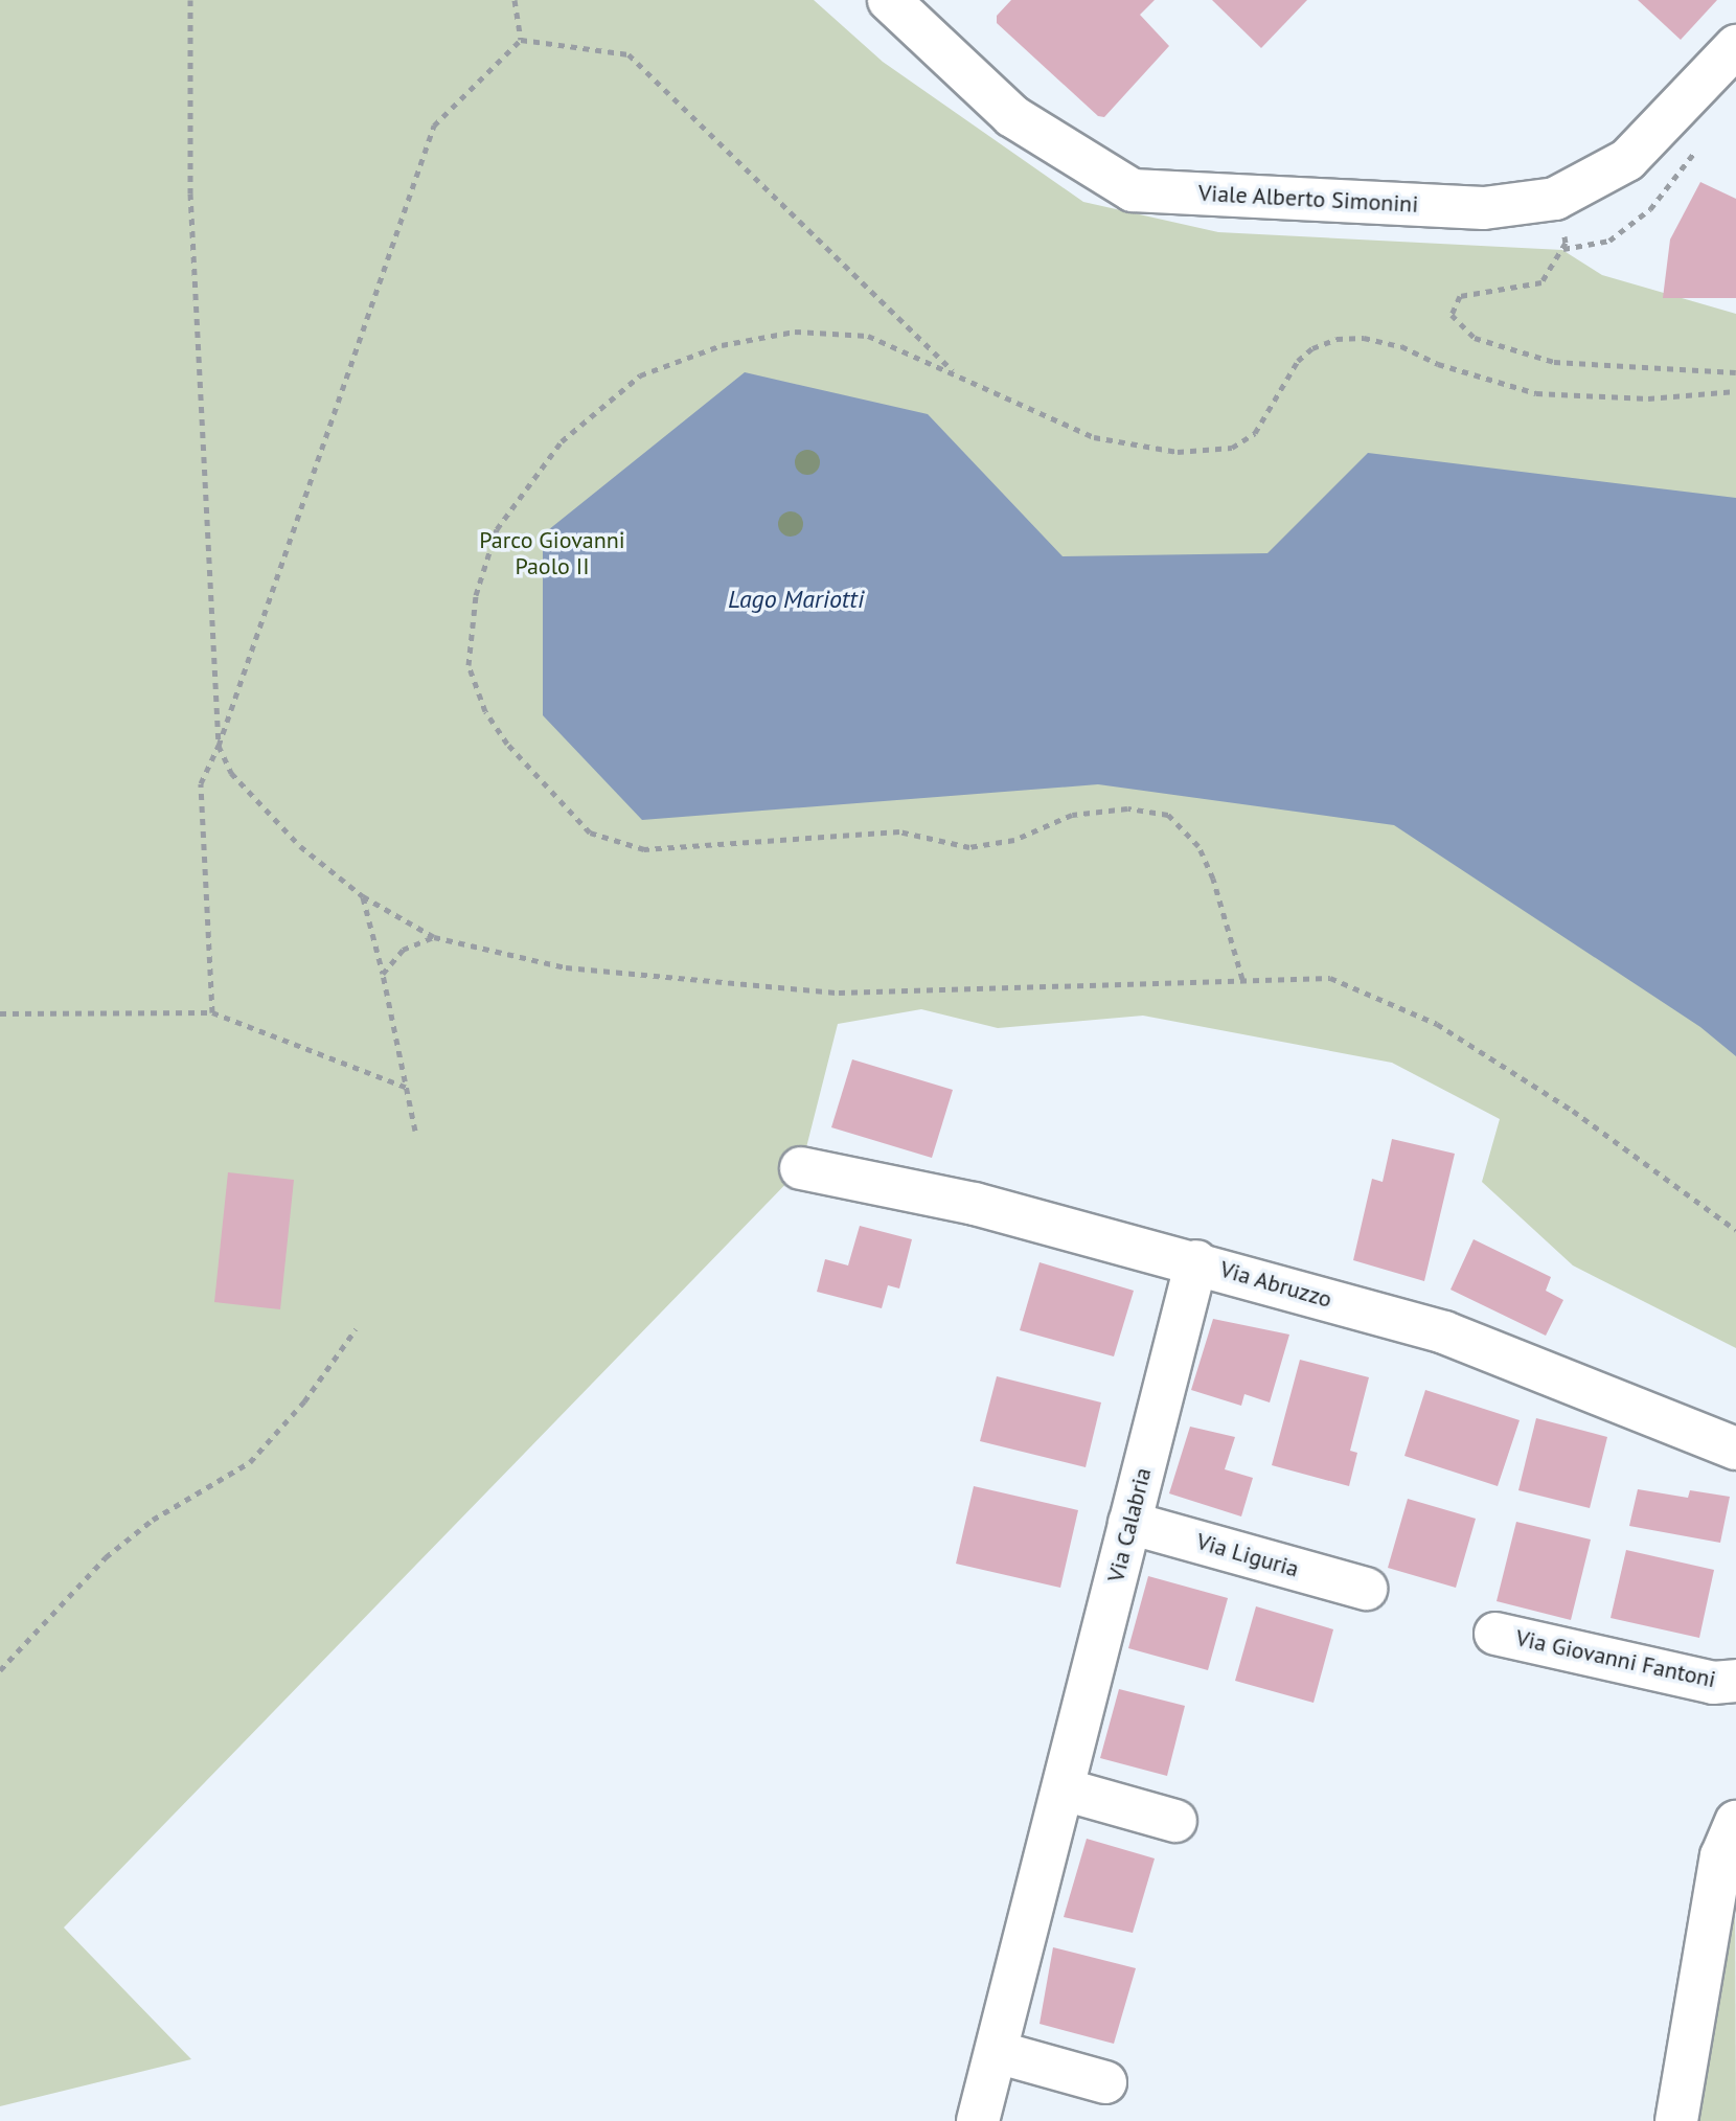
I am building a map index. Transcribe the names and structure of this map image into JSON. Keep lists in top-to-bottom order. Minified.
{"streets":{"street":["Viale Alberto Simonini","Via Abruzzo","Via Calabria","Via Liguria","Via Giovanni Fantoni"]},"crossings":[["Via Abruzzo","Via Calabria"],["Via Calabria","Via Liguria"]],"water":["Lago Mariotti"],"parks":["Parco Giovanni Paolo II"]}
